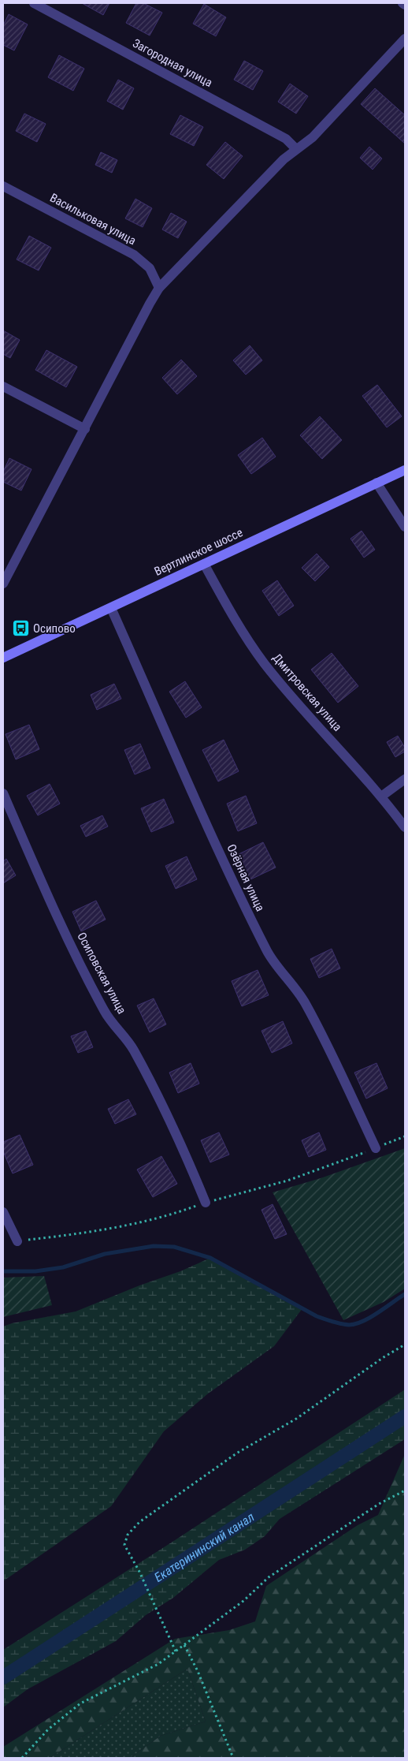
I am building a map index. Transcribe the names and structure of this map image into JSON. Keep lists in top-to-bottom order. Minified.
{"streets":{"main road":["Вертлинское шоссе"],"street":["Загородная улица","Васильковая улица","Дмитровская улица","Озёрная улица","Осиповская улица"]},"crossings":[["Вертлинское шоссе","Дмитровская улица"],["Вертлинское шоссе","Озёрная улица"]],"water":["Екатерининский канал"],"places":{"bus stop":["Осипово"]}}
